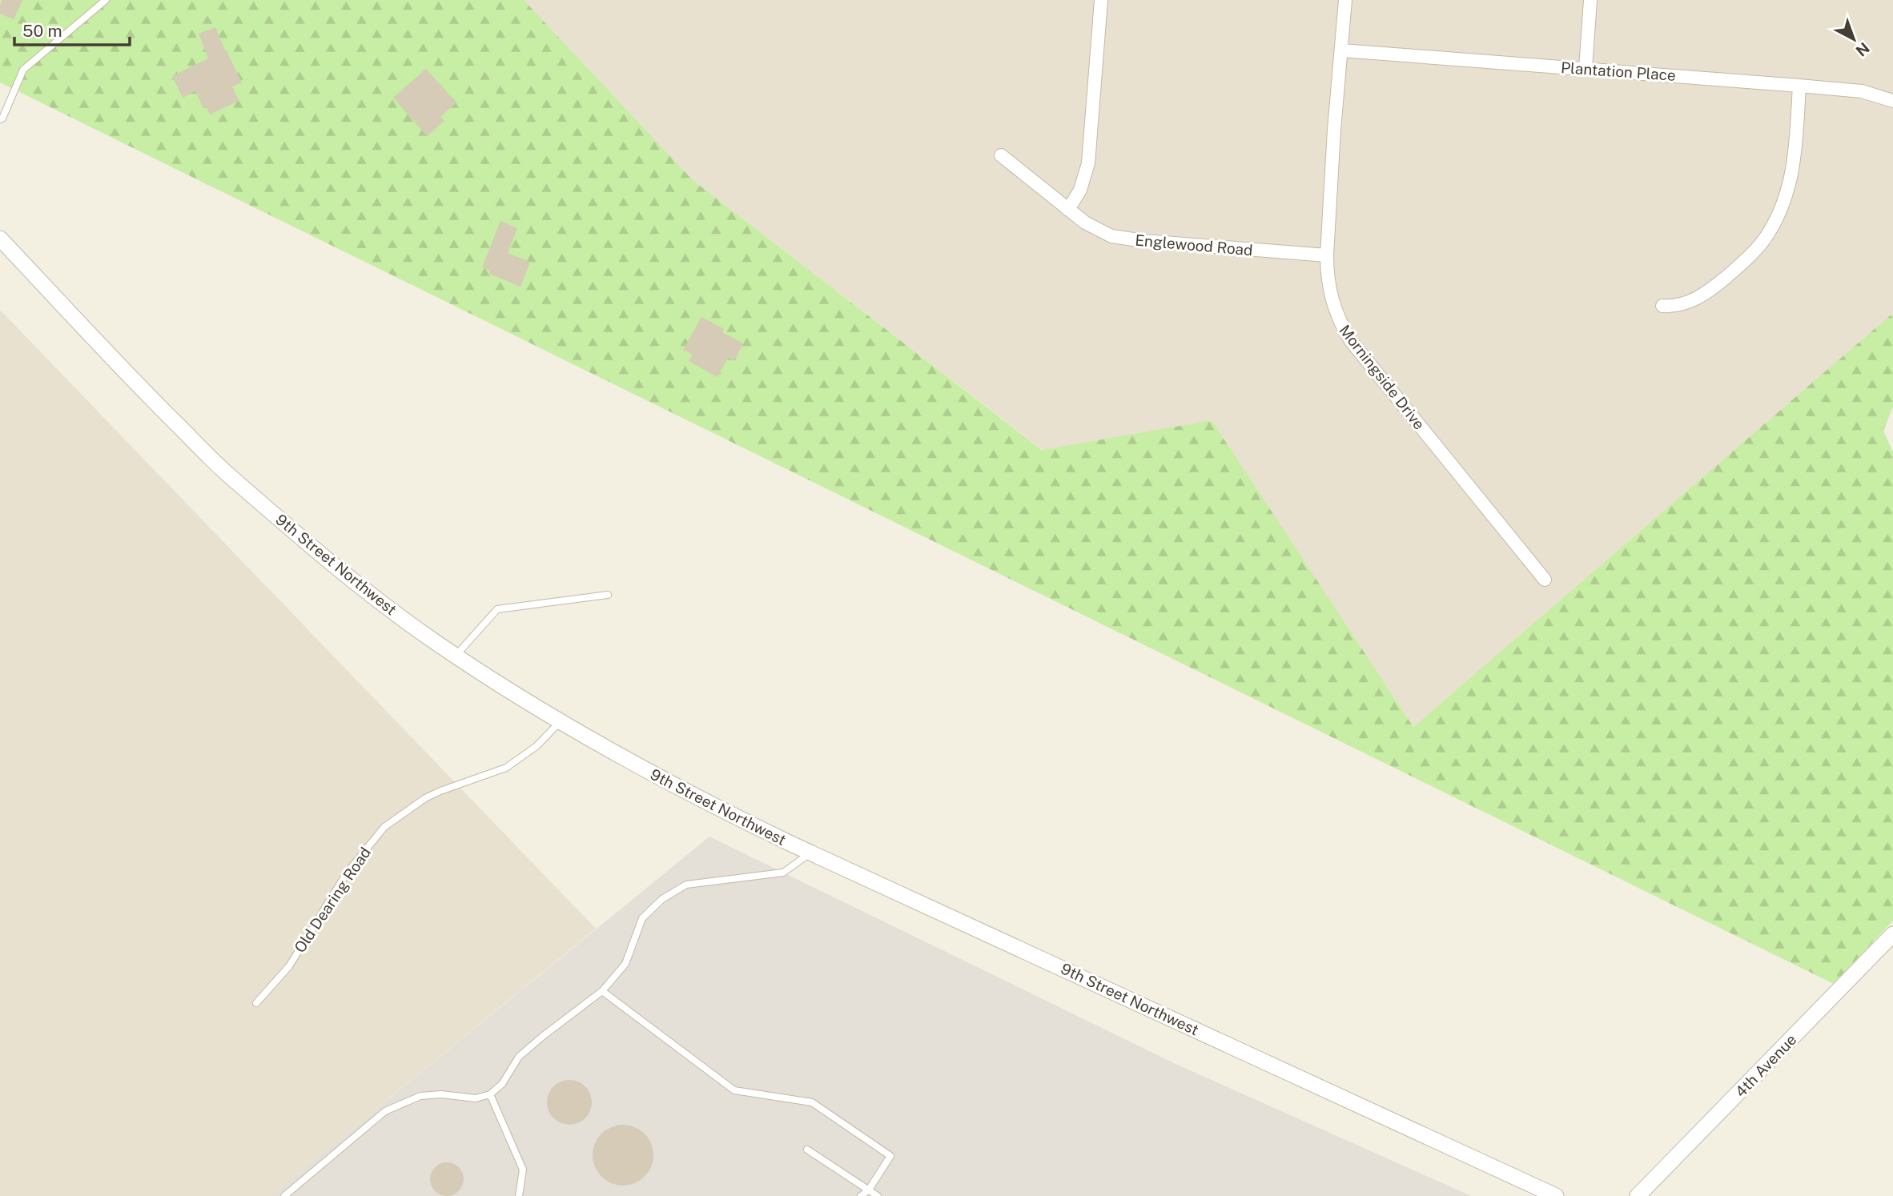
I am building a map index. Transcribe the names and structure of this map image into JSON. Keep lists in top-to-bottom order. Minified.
{"streets":{"street":["Plantation Place","Englewood Road","Morningside Drive","9th Street Northwest","4th Avenue"],"lane":["Old Dearing Road"]},"crossings":[["Plantation Place","Morningside Drive"],["Englewood Road","Morningside Drive"],["9th Street Northwest","Old Dearing Road"]],"scale_bar":"50 m","north":"bottom right"}
